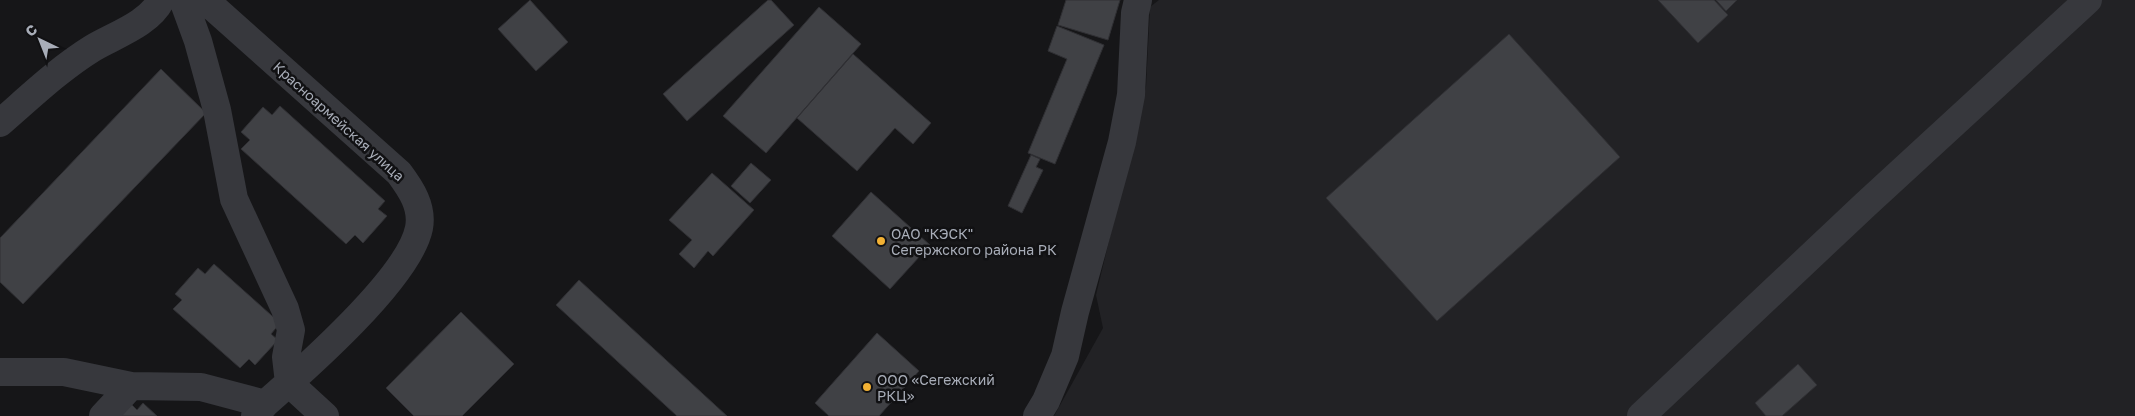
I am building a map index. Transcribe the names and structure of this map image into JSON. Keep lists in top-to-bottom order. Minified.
{"streets":{"street":["Красноармейская улица"]},"places":["ОАО \"КЭСК\" Сегержского района РК","ООО «Сегежский РКЦ»"],"north":"top left"}
